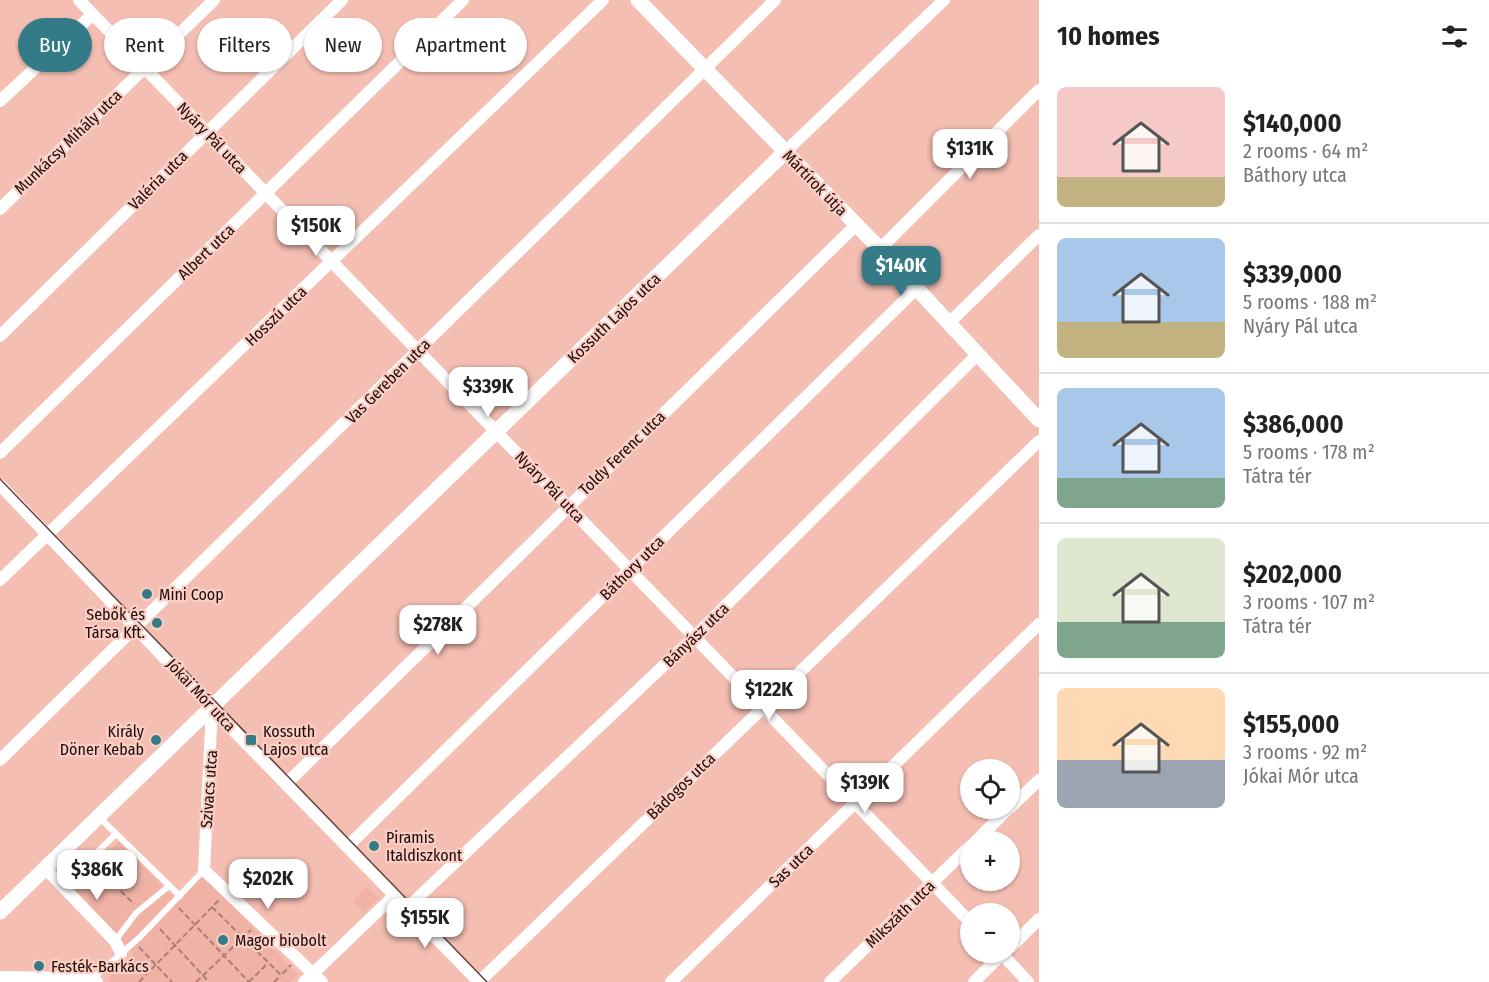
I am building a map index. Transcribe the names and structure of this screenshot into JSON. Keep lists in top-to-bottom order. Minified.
{"streets":{"street":["Nyáry Pál utca","Munkácsy Mihály utca","Valéria utca","Mártírok útja","Albert utca","Hosszú utca","Kossuth Lajos utca","Vas Gereben utca","Toldy Ferenc utca","Báthory utca","Bányász utca","Jókai Mór utca","Bádogos utca","Szivacs utca","Sas utca","Mikszáth utca"]},"crossings":[["Nyáry Pál utca","Valéria utca"],["Nyáry Pál utca","Albert utca"],["Nyáry Pál utca","Hosszú utca"],["Nyáry Pál utca","Kossuth Lajos utca"],["Nyáry Pál utca","Vas Gereben utca"],["Nyáry Pál utca","Toldy Ferenc utca"],["Nyáry Pál utca","Báthory utca"],["Nyáry Pál utca","Bányász utca"],["Nyáry Pál utca","Bádogos utca"],["Nyáry Pál utca","Sas utca"],["Nyáry Pál utca","Mikszáth utca"],["Mártírok útja","Kossuth Lajos utca"],["Mártírok útja","Vas Gereben utca"],["Mártírok útja","Toldy Ferenc utca"],["Mártírok útja","Báthory utca"],["Mártírok útja","Bányász utca"],["Hosszú utca","Jókai Mór utca"],["Kossuth Lajos utca","Jókai Mór utca"],["Kossuth Lajos utca","Szivacs utca"],["Vas Gereben utca","Jókai Mór utca"],["Toldy Ferenc utca","Jókai Mór utca"],["Báthory utca","Jókai Mór utca"],["Bányász utca","Jókai Mór utca"],["Jókai Mór utca","Bádogos utca"],["Jókai Mór utca","Szivacs utca"]],"places":{"other":["Mini Coop","Sebők és Társa Kft.","Király Döner Kebab","Piramis Italdiszkont","Magor biobolt","Festék-Barkács"],"transit":["Kossuth Lajos utca"]},"page":{"heading":"10 homes","chip":["Buy","Rent","Filters","New","Apartment"],"list":[{"name":"$140,000","note":"2 rooms · 64 m² · Báthory utca"},{"name":"$339,000","note":"5 rooms · 188 m² · Nyáry Pál utca"},{"name":"$386,000","note":"5 rooms · 178 m² · Tátra tér"},{"name":"$202,000","note":"3 rooms · 107 m² · Tátra tér"},{"name":"$155,000","note":"3 rooms · 92 m² · Jókai Mór utca"}],"price":["$131K","$150K","$140K","$339K","$278K","$122K","$139K","$386K","$202K","$155K"],"map_buttons":["+","−"]}}
